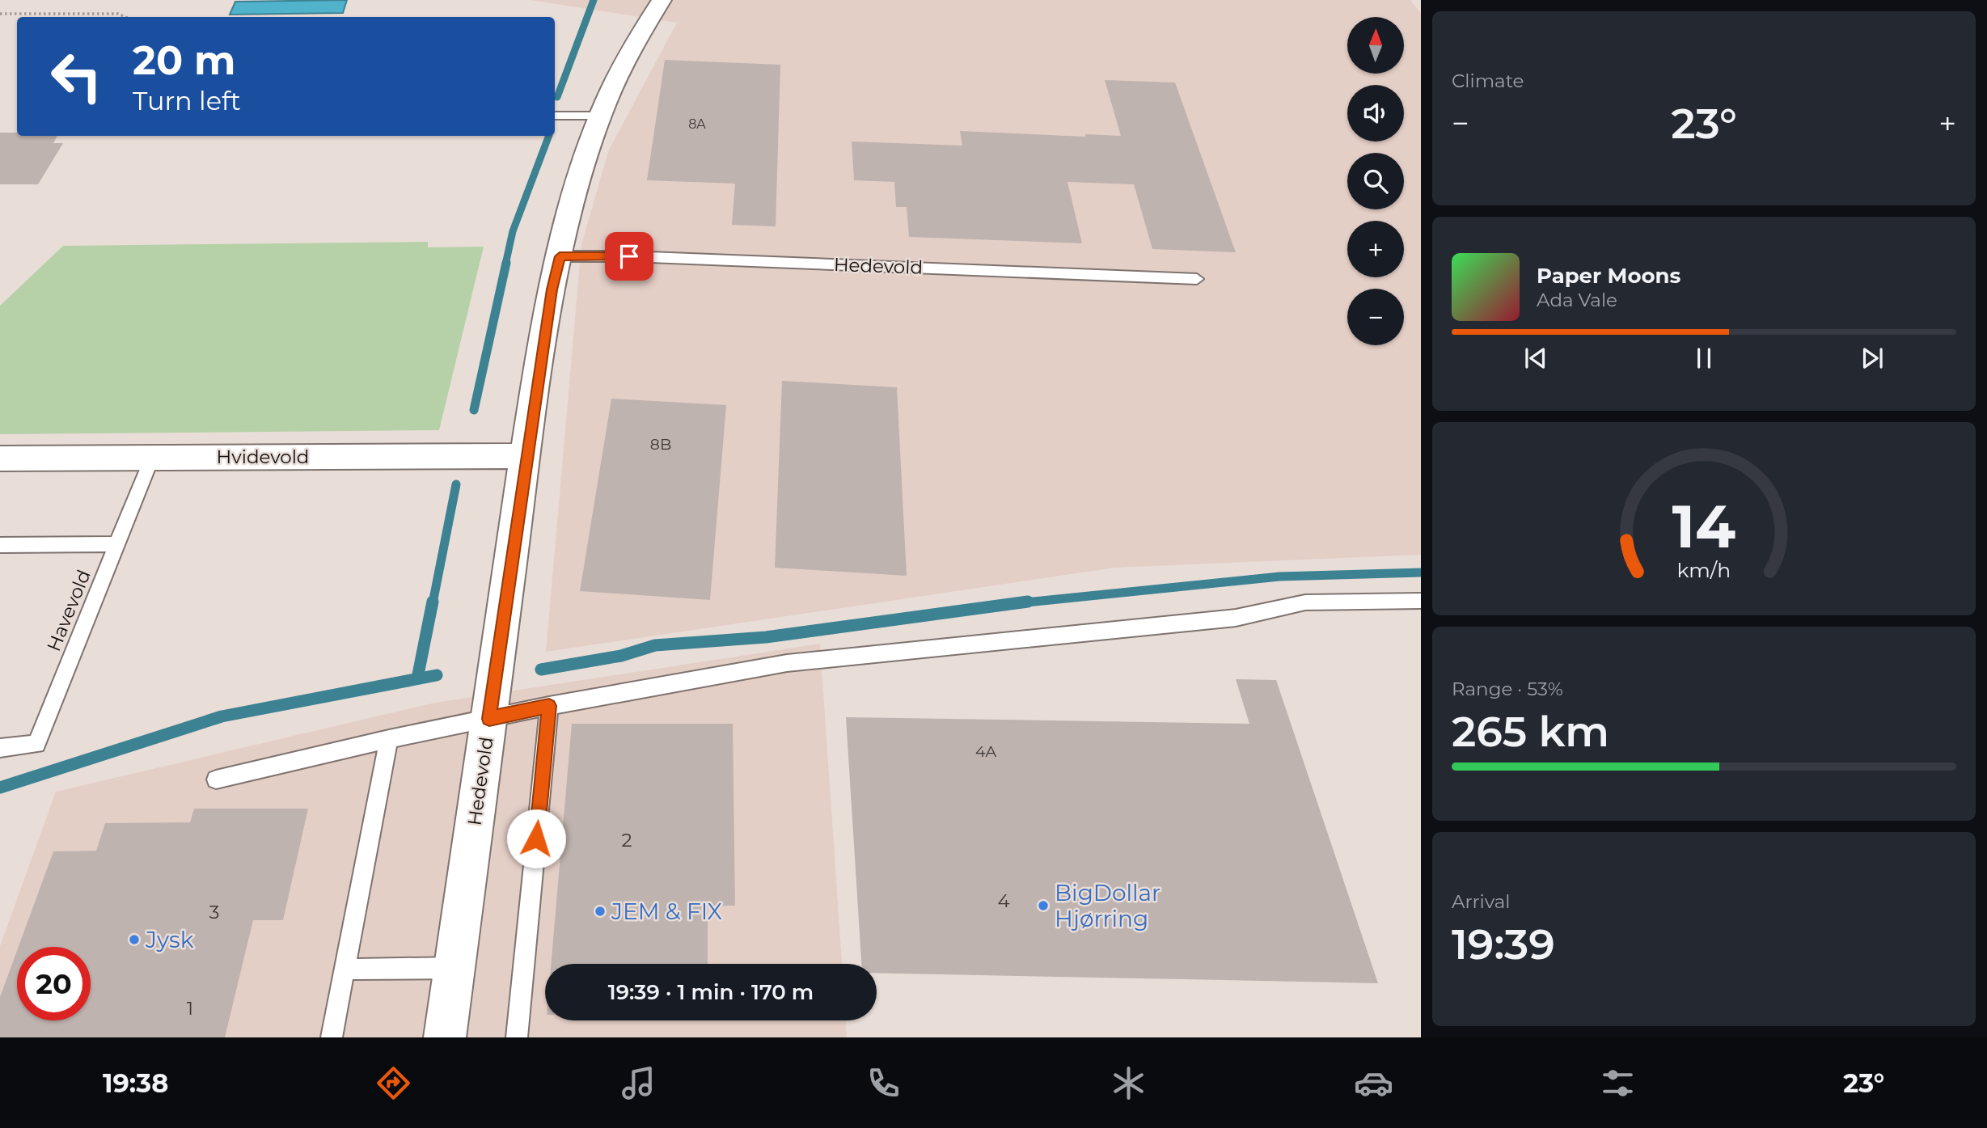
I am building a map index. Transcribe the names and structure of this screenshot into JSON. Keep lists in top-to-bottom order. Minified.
{"streets":{"street":["Hedevold","Hvidevold"],"lane":["Havevold"]},"crossings":[["Hedevold","Hvidevold"],["Hvidevold","Havevold"]],"places":["BigDollar Hjørring","JEM & FIX","Jysk"],"house_numbers":["8A","8B","4A","2","4","3","1"],"north":"top","page":{"tile":["Climate",["Range · 53%","265 km"],["Arrival","19:39"]],"map_buttons":["+","−"],"turn":["20 m","Turn left"],"heat":["−","23°","+"],"song":["Paper Moons","Ada Vale"],"limit":"20","trip":"19:39 · 1 min · 170 m","tabs":["19:38","23°"],"gauge":["14","km/h"]}}
